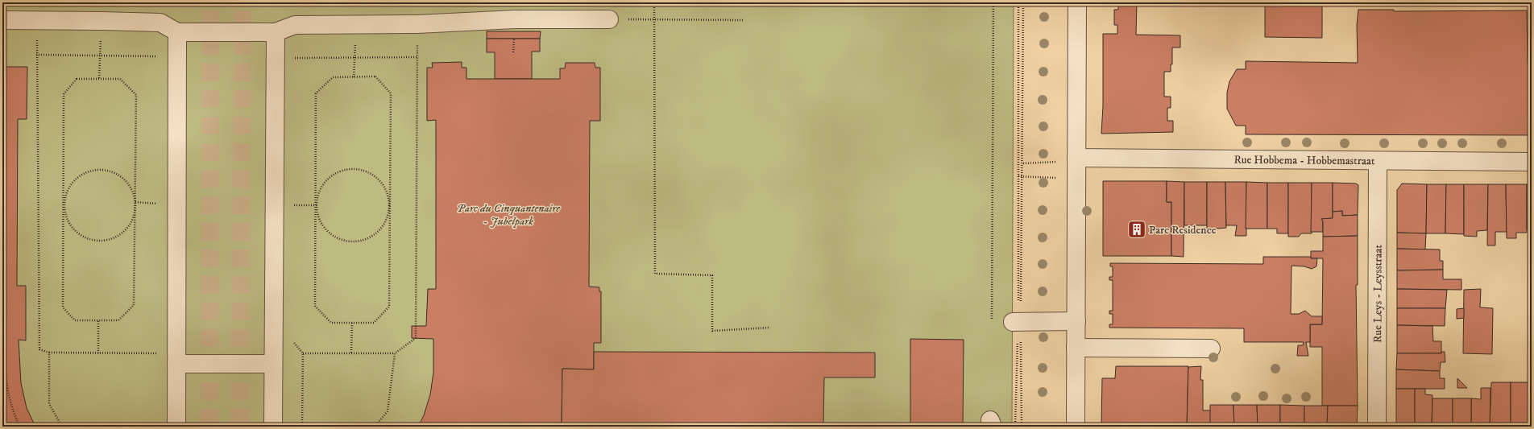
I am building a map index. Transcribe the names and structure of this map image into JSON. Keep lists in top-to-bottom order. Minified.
{"streets":{"street":["Rue Hobbema - Hobbemastraat","Rue Leys - Leysstraat"]},"crossings":[["Rue Hobbema - Hobbemastraat","Rue Leys - Leysstraat"]],"parks":["Parc du Cinquantenaire - Jubelpark"],"places":{"building":["Parc Residence"]}}
